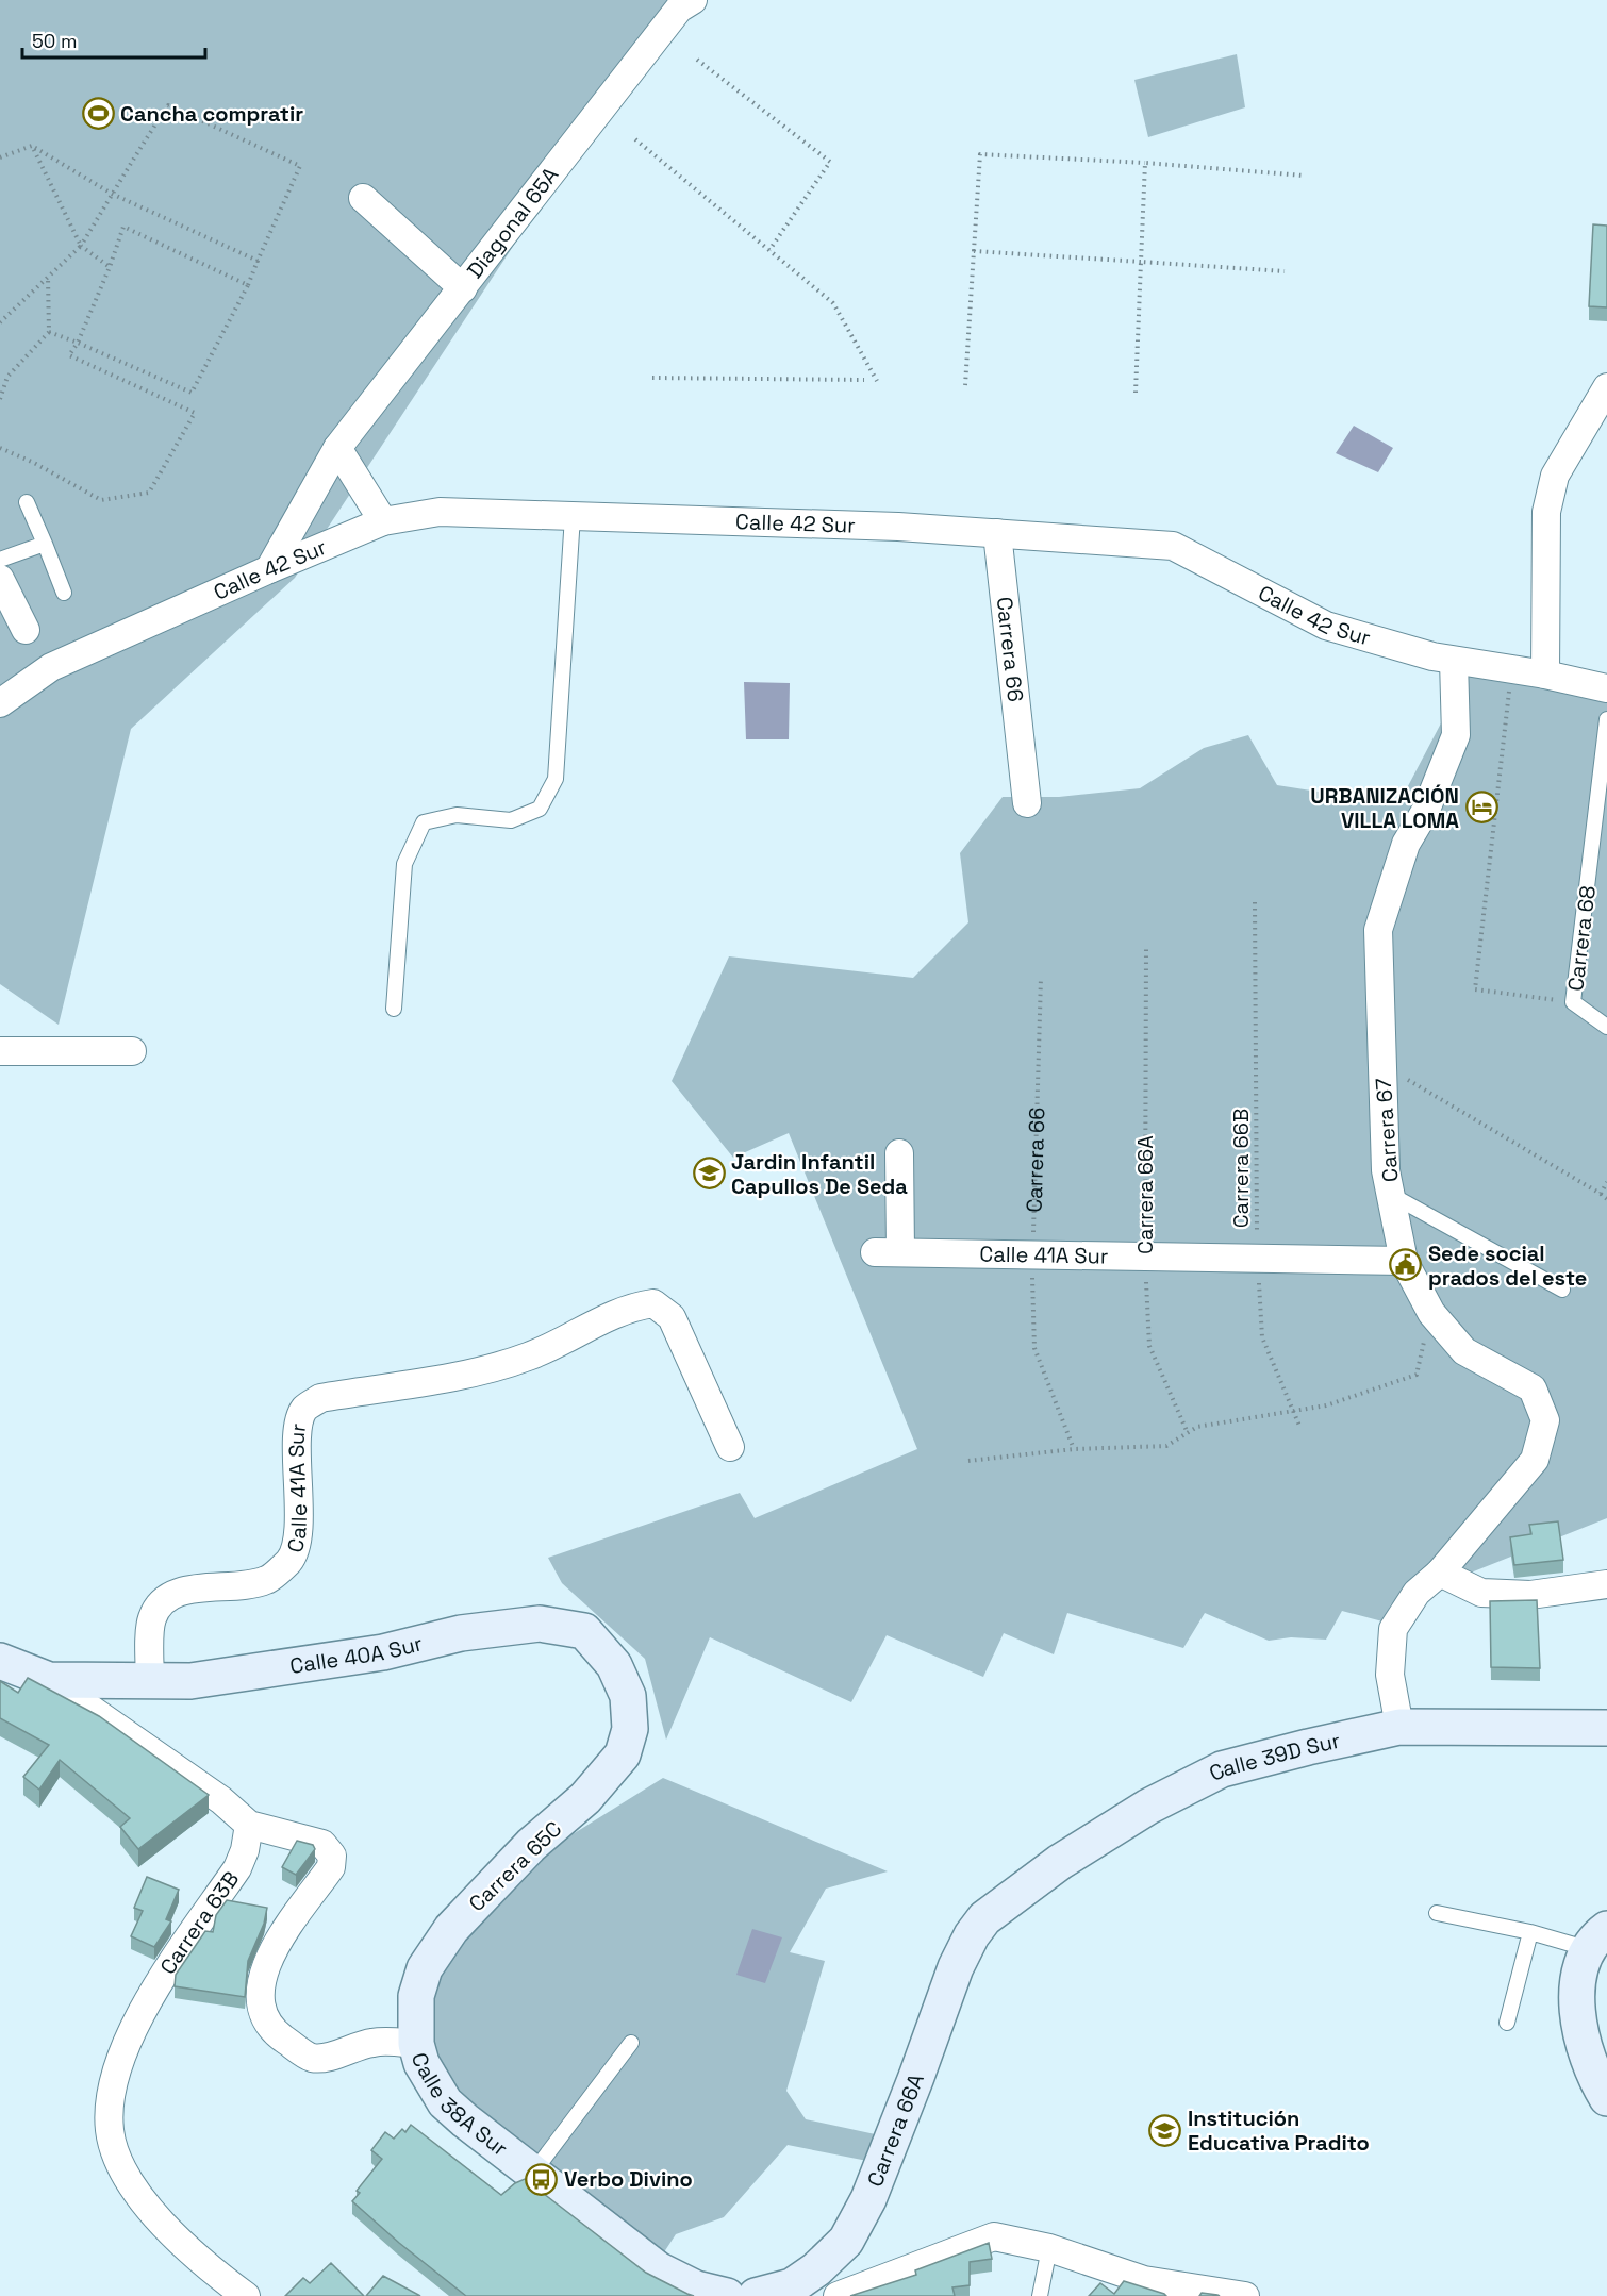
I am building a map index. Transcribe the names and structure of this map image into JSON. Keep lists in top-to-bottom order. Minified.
{"streets":{"main road":["Carrera 66A","Calle 40A Sur","Calle 39D Sur","Carrera 65C","Calle 38A Sur"],"street":["Diagonal 65A","Calle 42 Sur","Carrera 66","Carrera 67","Calle 41A Sur","Carrera 63B"],"lane":["Carrera 68"],"path":["Carrera 66B"]},"crossings":[["Diagonal 65A","Calle 42 Sur"],["Calle 42 Sur","Carrera 66"],["Calle 42 Sur","Carrera 67"],["Carrera 66","Calle 41A Sur"],["Carrera 67","Calle 41A Sur"],["Carrera 67","Calle 39D Sur"],["Carrera 66B","Calle 41A Sur"],["Carrera 66A","Calle 41A Sur"],["Carrera 66A","Calle 39D Sur"],["Calle 41A Sur","Calle 40A Sur"],["Calle 40A Sur","Carrera 65C"],["Carrera 65C","Calle 38A Sur"],["Carrera 63B","Calle 38A Sur"]],"places":{"sports":["Cancha compratir"],"hotel":["URBANIZACIÓN VILLA LOMA"],"school or university":["Jardin Infantil Capullos De Seda","Institución Educativa Pradito"],"public building":["Sede social prados del este"],"bus stop":["Verbo Divino"]},"scale_bar":"50 m"}
